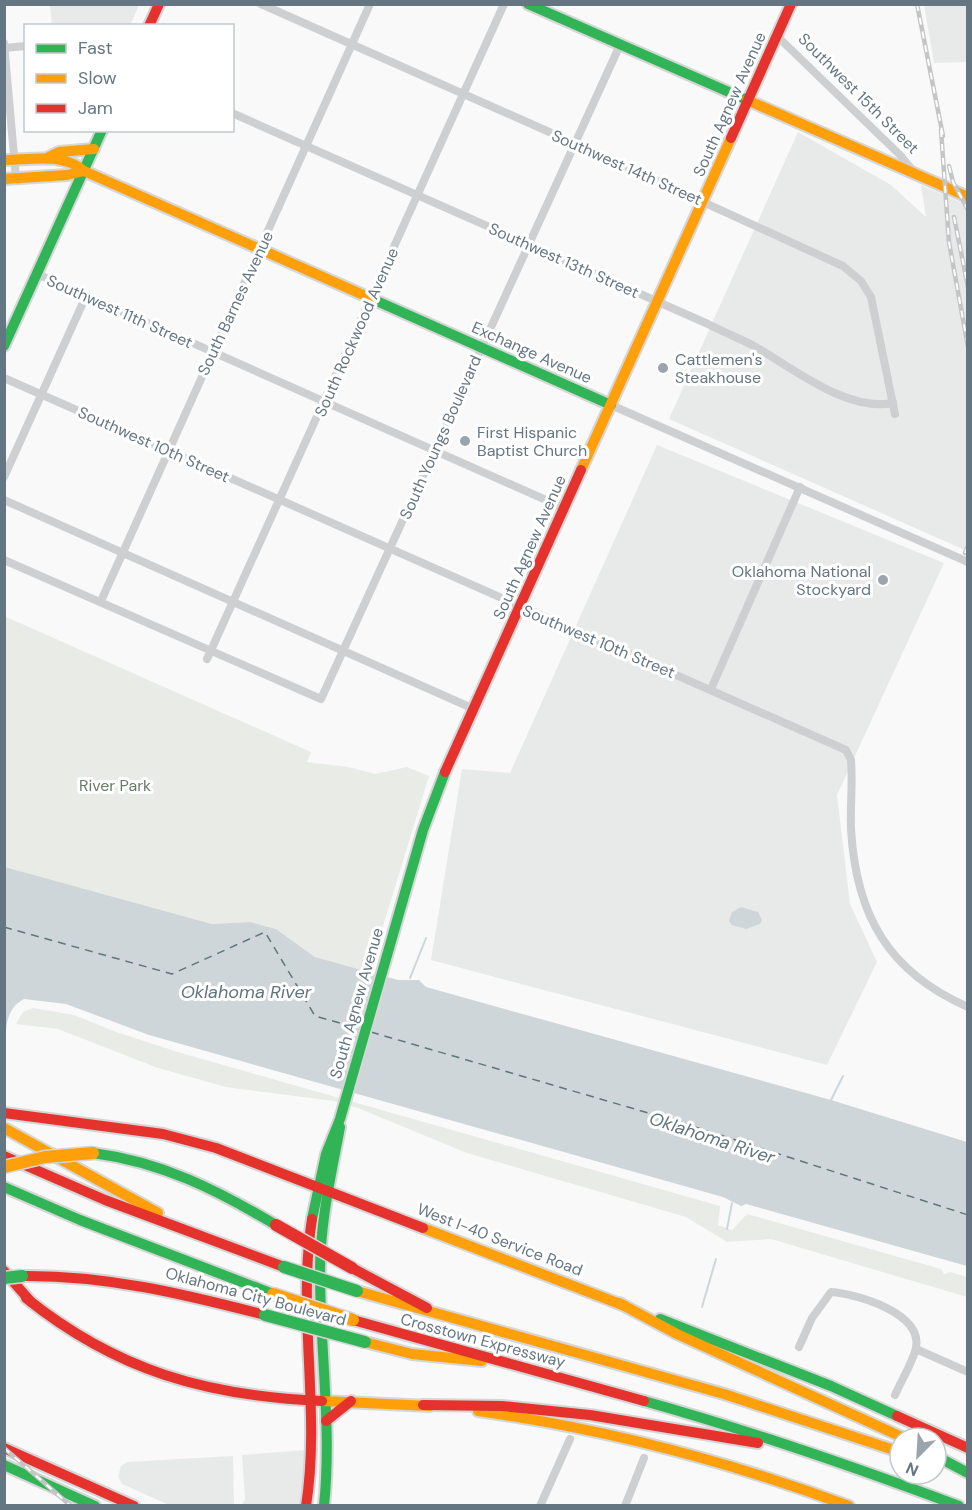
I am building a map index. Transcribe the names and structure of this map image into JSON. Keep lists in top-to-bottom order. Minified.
{"streets":{"main road":["Southwest 15th Street","South Agnew Avenue","Exchange Avenue","West I-40 Service Road","Oklahoma City Boulevard","Crosstown Expressway"],"street":["Southwest 14th Street","Southwest 13th Street","South Barnes Avenue","Southwest 11th Street","South Rockwood Avenue","South Youngs Boulevard","Southwest 10th Street"]},"crossings":[["Southwest 15th Street","South Agnew Avenue"],["Southwest 15th Street","South Youngs Boulevard"],["South Agnew Avenue","Southwest 14th Street"],["South Agnew Avenue","Southwest 13th Street"],["South Agnew Avenue","Southwest 11th Street"],["South Agnew Avenue","Exchange Avenue"],["South Agnew Avenue","Southwest 10th Street"],["South Agnew Avenue","West I-40 Service Road"],["Southwest 14th Street","Southwest 13th Street"],["Southwest 14th Street","South Barnes Avenue"],["Southwest 14th Street","South Rockwood Avenue"],["Southwest 14th Street","South Youngs Boulevard"],["Southwest 13th Street","South Barnes Avenue"],["Southwest 13th Street","South Rockwood Avenue"],["Southwest 13th Street","South Youngs Boulevard"],["South Barnes Avenue","Southwest 11th Street"],["South Barnes Avenue","Exchange Avenue"],["South Barnes Avenue","Southwest 10th Street"],["Southwest 11th Street","South Rockwood Avenue"],["Southwest 11th Street","South Youngs Boulevard"],["South Rockwood Avenue","Exchange Avenue"],["South Rockwood Avenue","South Youngs Boulevard"],["South Rockwood Avenue","Southwest 10th Street"],["Exchange Avenue","South Youngs Boulevard"],["South Youngs Boulevard","Southwest 10th Street"],["Oklahoma City Boulevard","Crosstown Expressway"]],"water":["Oklahoma River"],"parks":["River Park"],"places":["Cattlemen's Steakhouse","First Hispanic Baptist Church","Oklahoma National Stockyard"],"legend":["Fast","Slow","Jam"],"north":"bottom left"}
